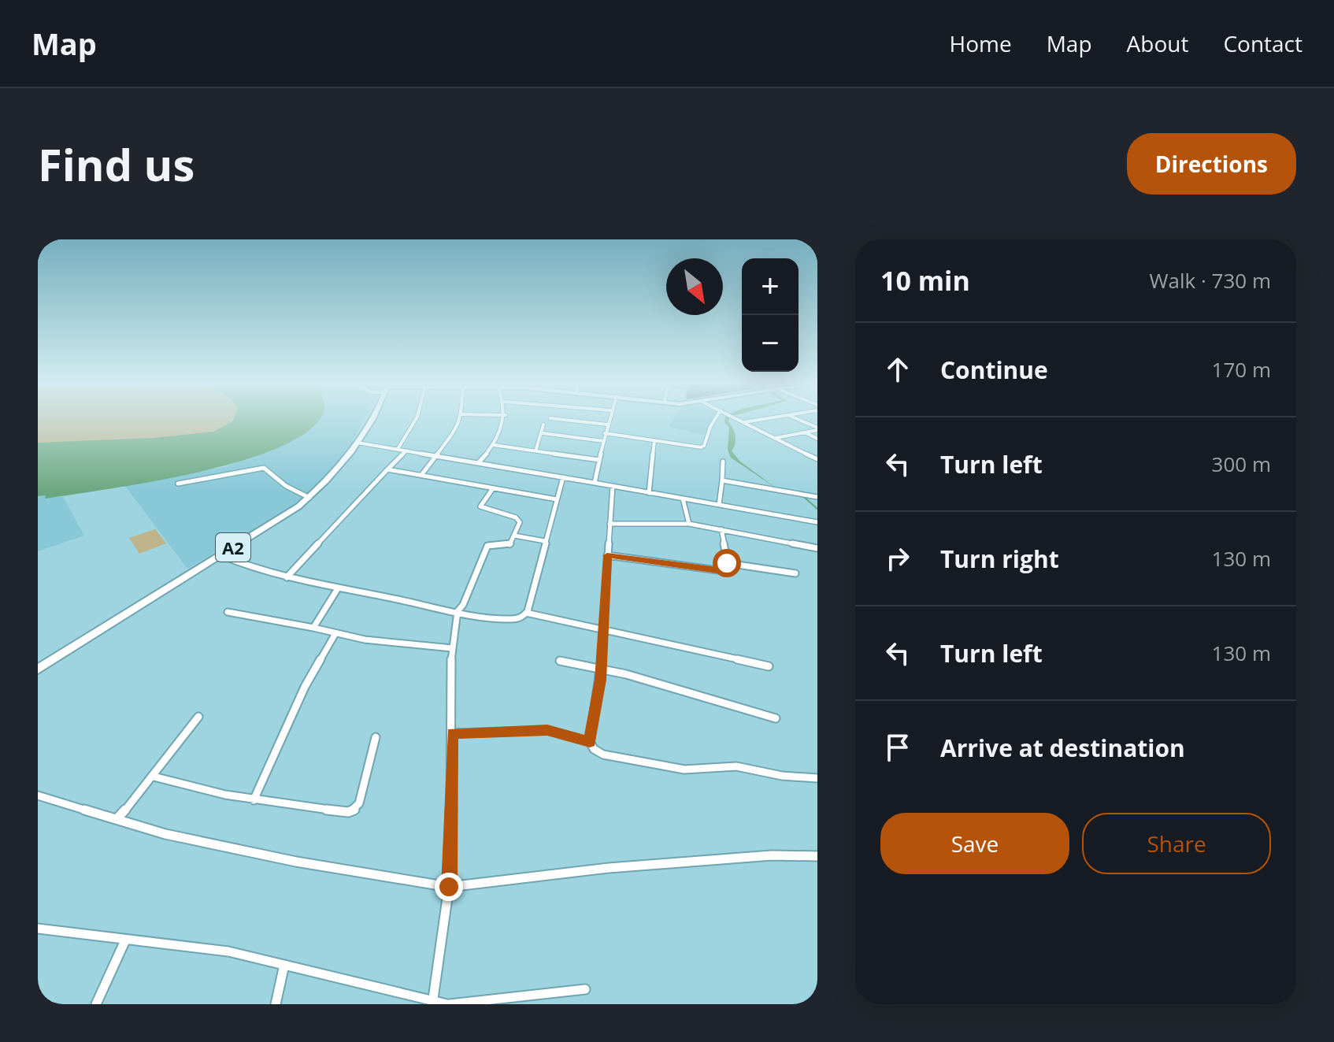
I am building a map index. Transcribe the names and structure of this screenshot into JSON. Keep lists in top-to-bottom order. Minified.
{"streets":{"highway":["A2"]},"north":"bottom right","page":{"header":"Map","nav":["Home","Map","About","Contact"],"buttons":["Directions",["Save","Share"]],"title":"Find us","heading":["10 min","Walk · 730 m"],"map_buttons":["+","−"],"list":[["Continue","170 m"],["Turn left","300 m"],["Turn right","130 m"],["Turn left","130 m"],"Arrive at destination"]}}
